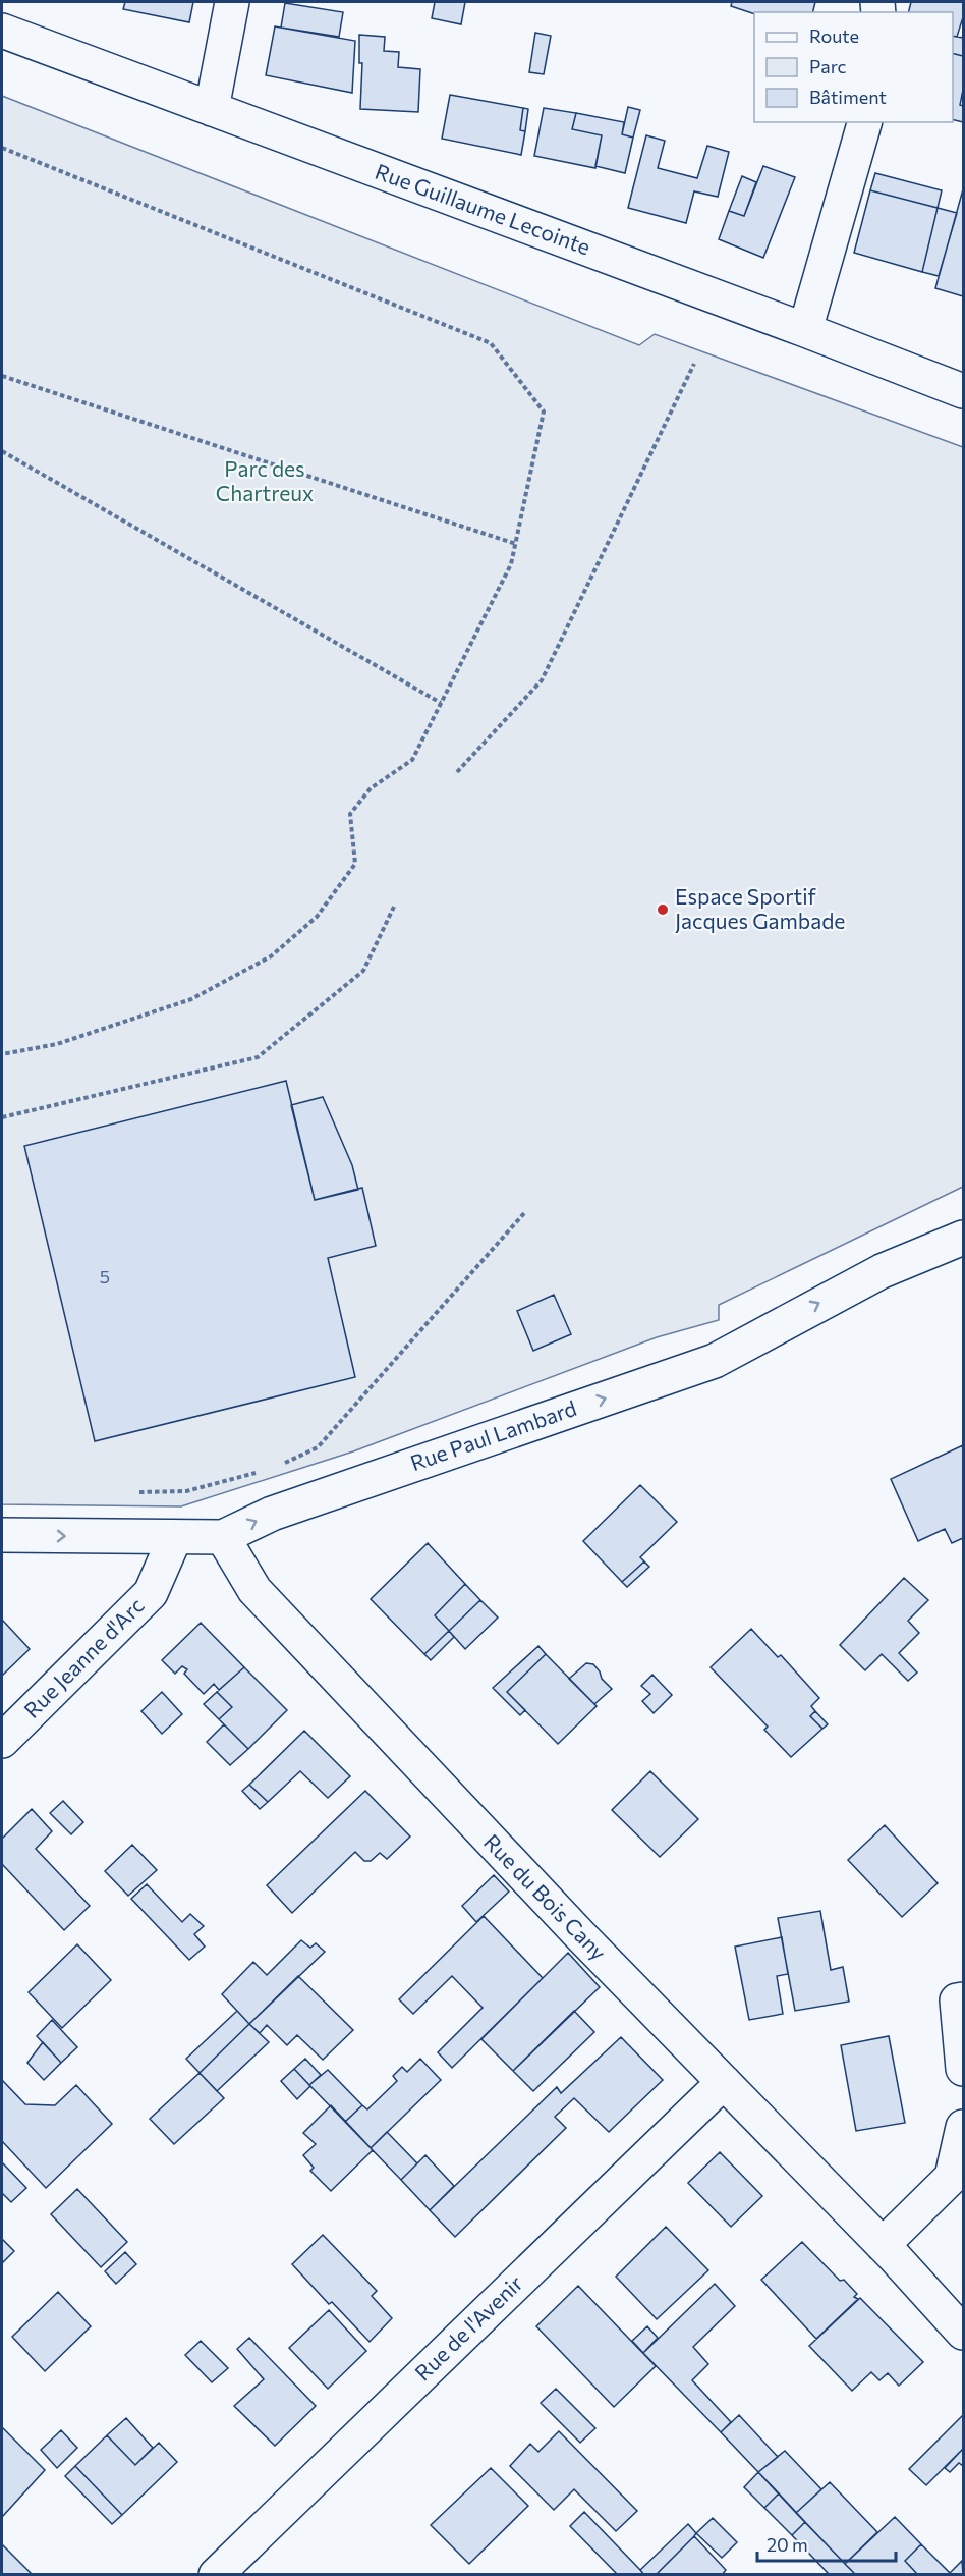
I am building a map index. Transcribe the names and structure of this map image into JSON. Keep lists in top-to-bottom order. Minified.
{"streets":{"street":["Rue Guillaume Lecointe","Rue Paul Lambard","Rue Jeanne d'Arc","Rue du Bois Cany","Rue de l'Avenir"]},"crossings":[["Rue Paul Lambard","Rue Jeanne d'Arc"],["Rue Paul Lambard","Rue du Bois Cany"],["Rue du Bois Cany","Rue de l'Avenir"]],"one_way":["Rue Paul Lambard"],"parks":["Parc des Chartreux"],"places":["Espace Sportif Jacques Gambade"],"house_numbers":["5"],"legend":["Route","Parc","Bâtiment"],"scale_bar":"20 m"}
